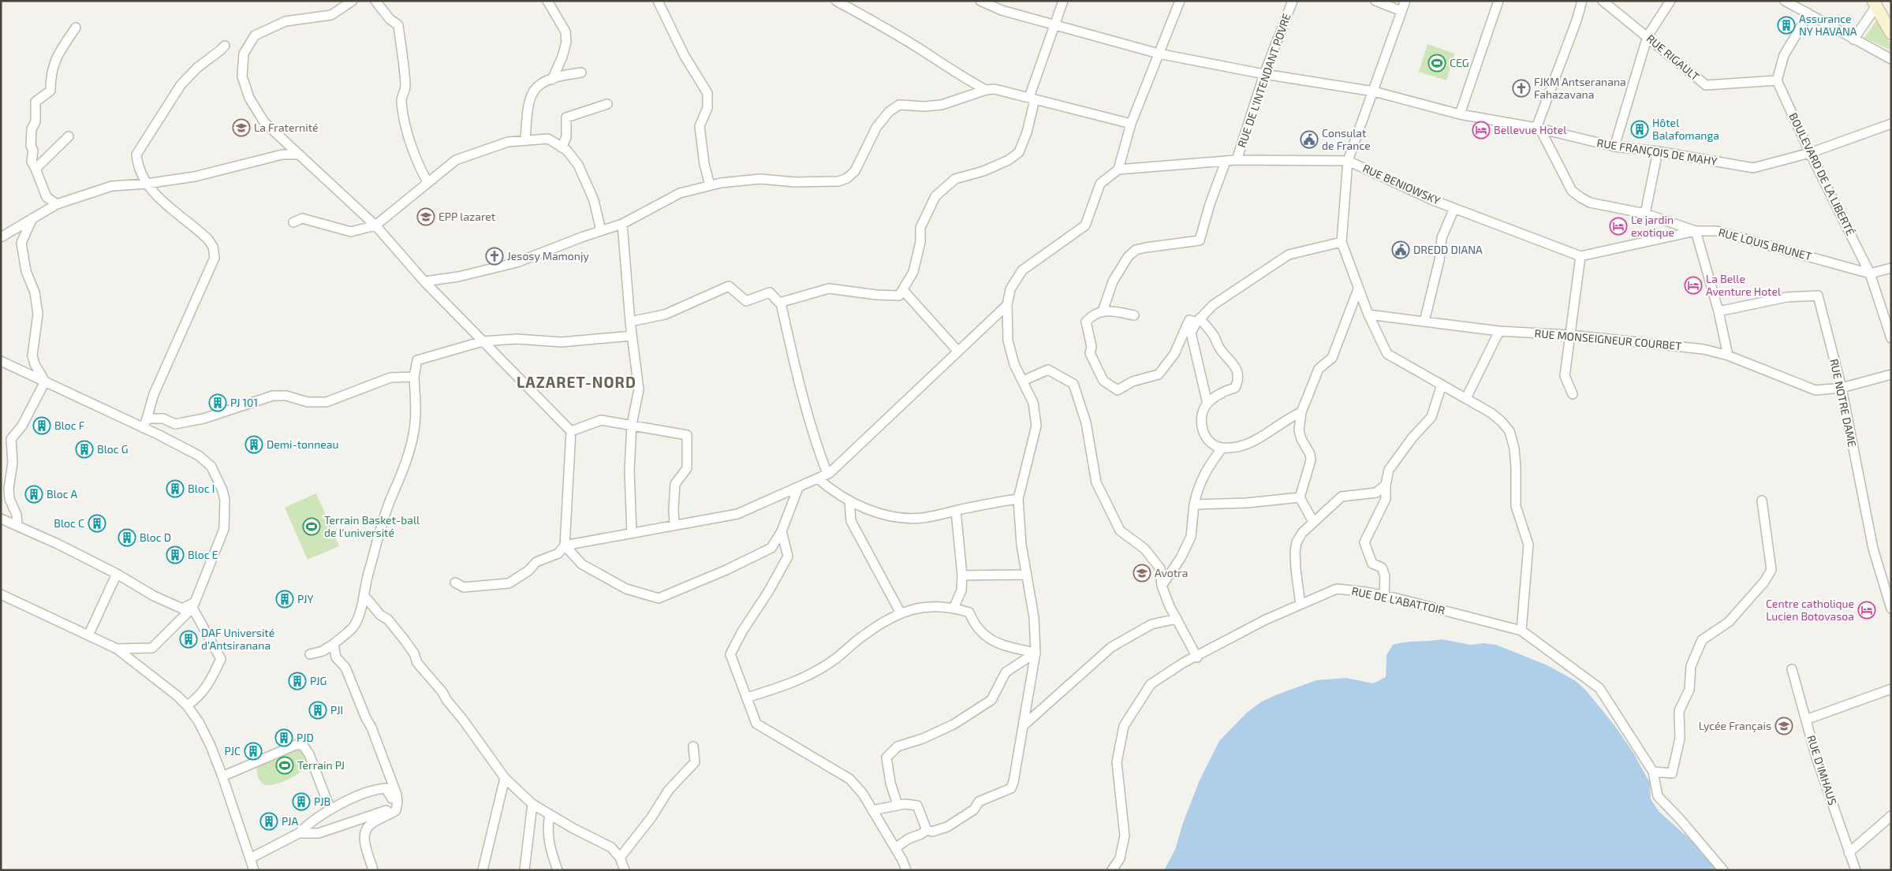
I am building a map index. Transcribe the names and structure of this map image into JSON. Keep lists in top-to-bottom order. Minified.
{"streets":{"street":["RUE RIGAULT","RUE DE L'INTENDANT POVRE","RUE FRANÇOIS DE MAHY","BOULEVARD DE LA LIBERTÉ","RUE BENIOWSKY","RUE LOUIS BRUNET","RUE MONSEIGNEUR COURBET","RUE NOTRE DAME","RUE DE L'ABATTOIR","RUE D'IMHAUS"]},"crossings":[["RUE RIGAULT","BOULEVARD DE LA LIBERTÉ"],["RUE DE L'INTENDANT POVRE","RUE FRANÇOIS DE MAHY"],["RUE DE L'INTENDANT POVRE","RUE BENIOWSKY"],["RUE FRANÇOIS DE MAHY","BOULEVARD DE LA LIBERTÉ"],["RUE FRANÇOIS DE MAHY","RUE LOUIS BRUNET"],["BOULEVARD DE LA LIBERTÉ","RUE LOUIS BRUNET"],["RUE MONSEIGNEUR COURBET","RUE NOTRE DAME"]],"districts":["LAZARET-NORD"],"places":{"building":["Assurance NY HAVANA","Hôtel Balafomanga","PJ 101","Bloc F","Demi-tonneau","Bloc G","Bloc I","Bloc A","Bloc C","Bloc D","Bloc E","PJY","DAF Université d'Antsiranana","PJG","PJI","PJD","PJC","PJB","PJA"],"sports":["CEG","Terrain Basket-ball de l'université","Terrain PJ"],"church":["FJKM Antseranana Fahazavana","Jesosy Mamonjy"],"school or university":["La Fraternité","EPP lazaret","Avotra","Lycée Français"],"hotel":["Bellevue Hotel","Le jardin exotique","La Belle Aventure Hotel","Centre catholique Lucien Botovasoa"],"public building":["Consulat de France","DREDD DIANA"]}}
